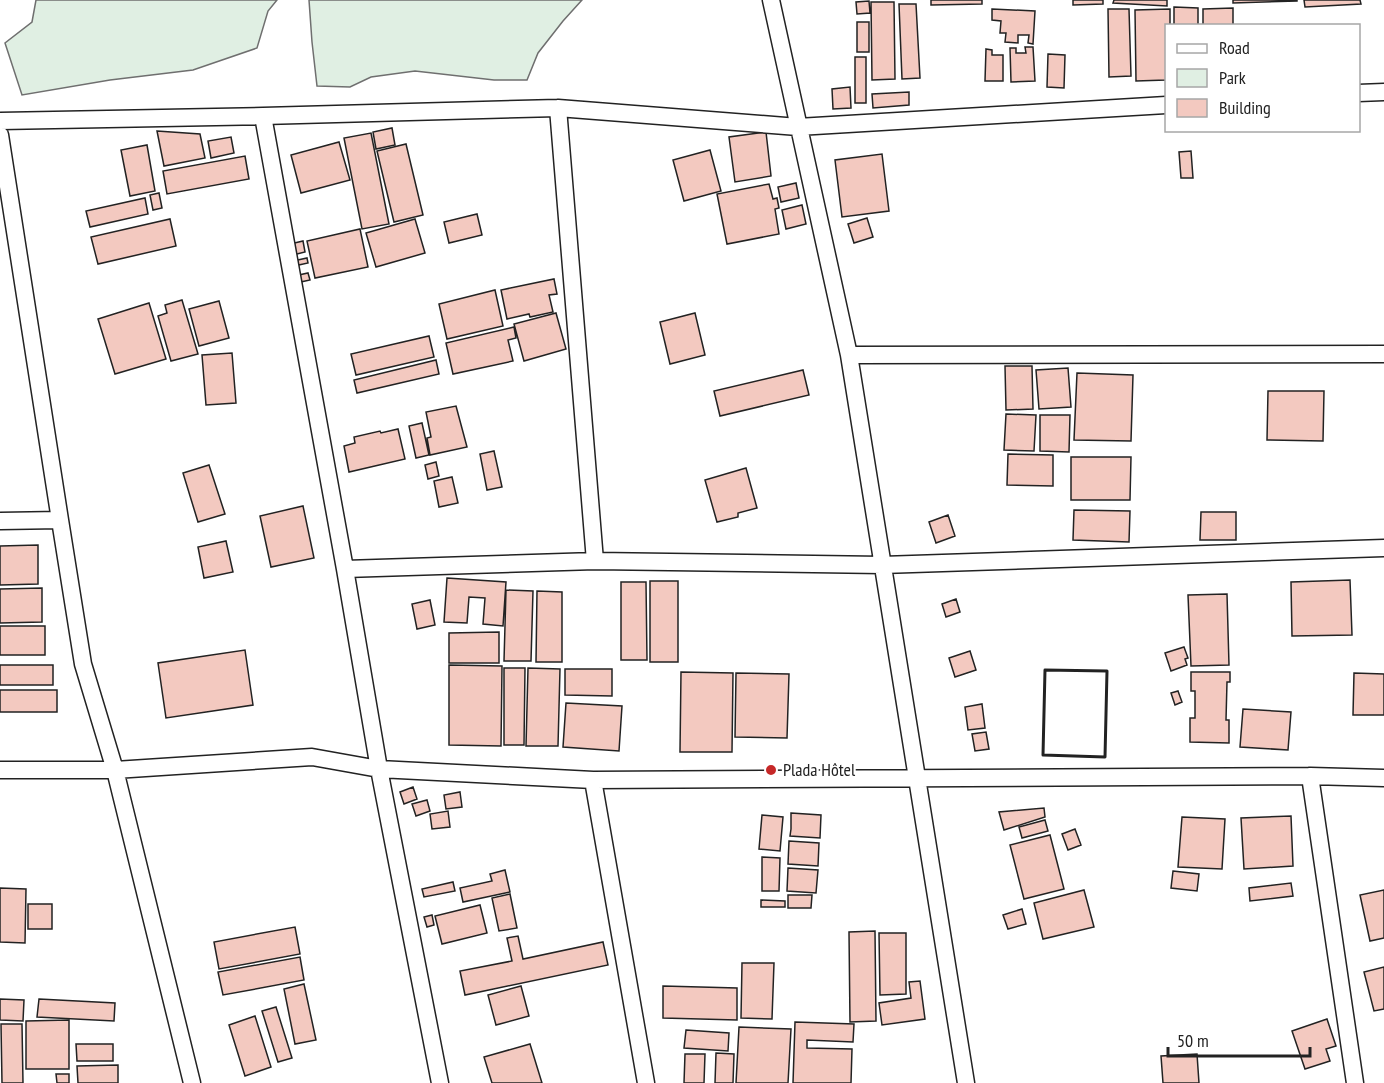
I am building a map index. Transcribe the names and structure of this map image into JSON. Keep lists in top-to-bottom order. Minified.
{"places":["Plada Hôtel"],"legend":["Road","Park","Building"],"scale_bar":"50 m"}
